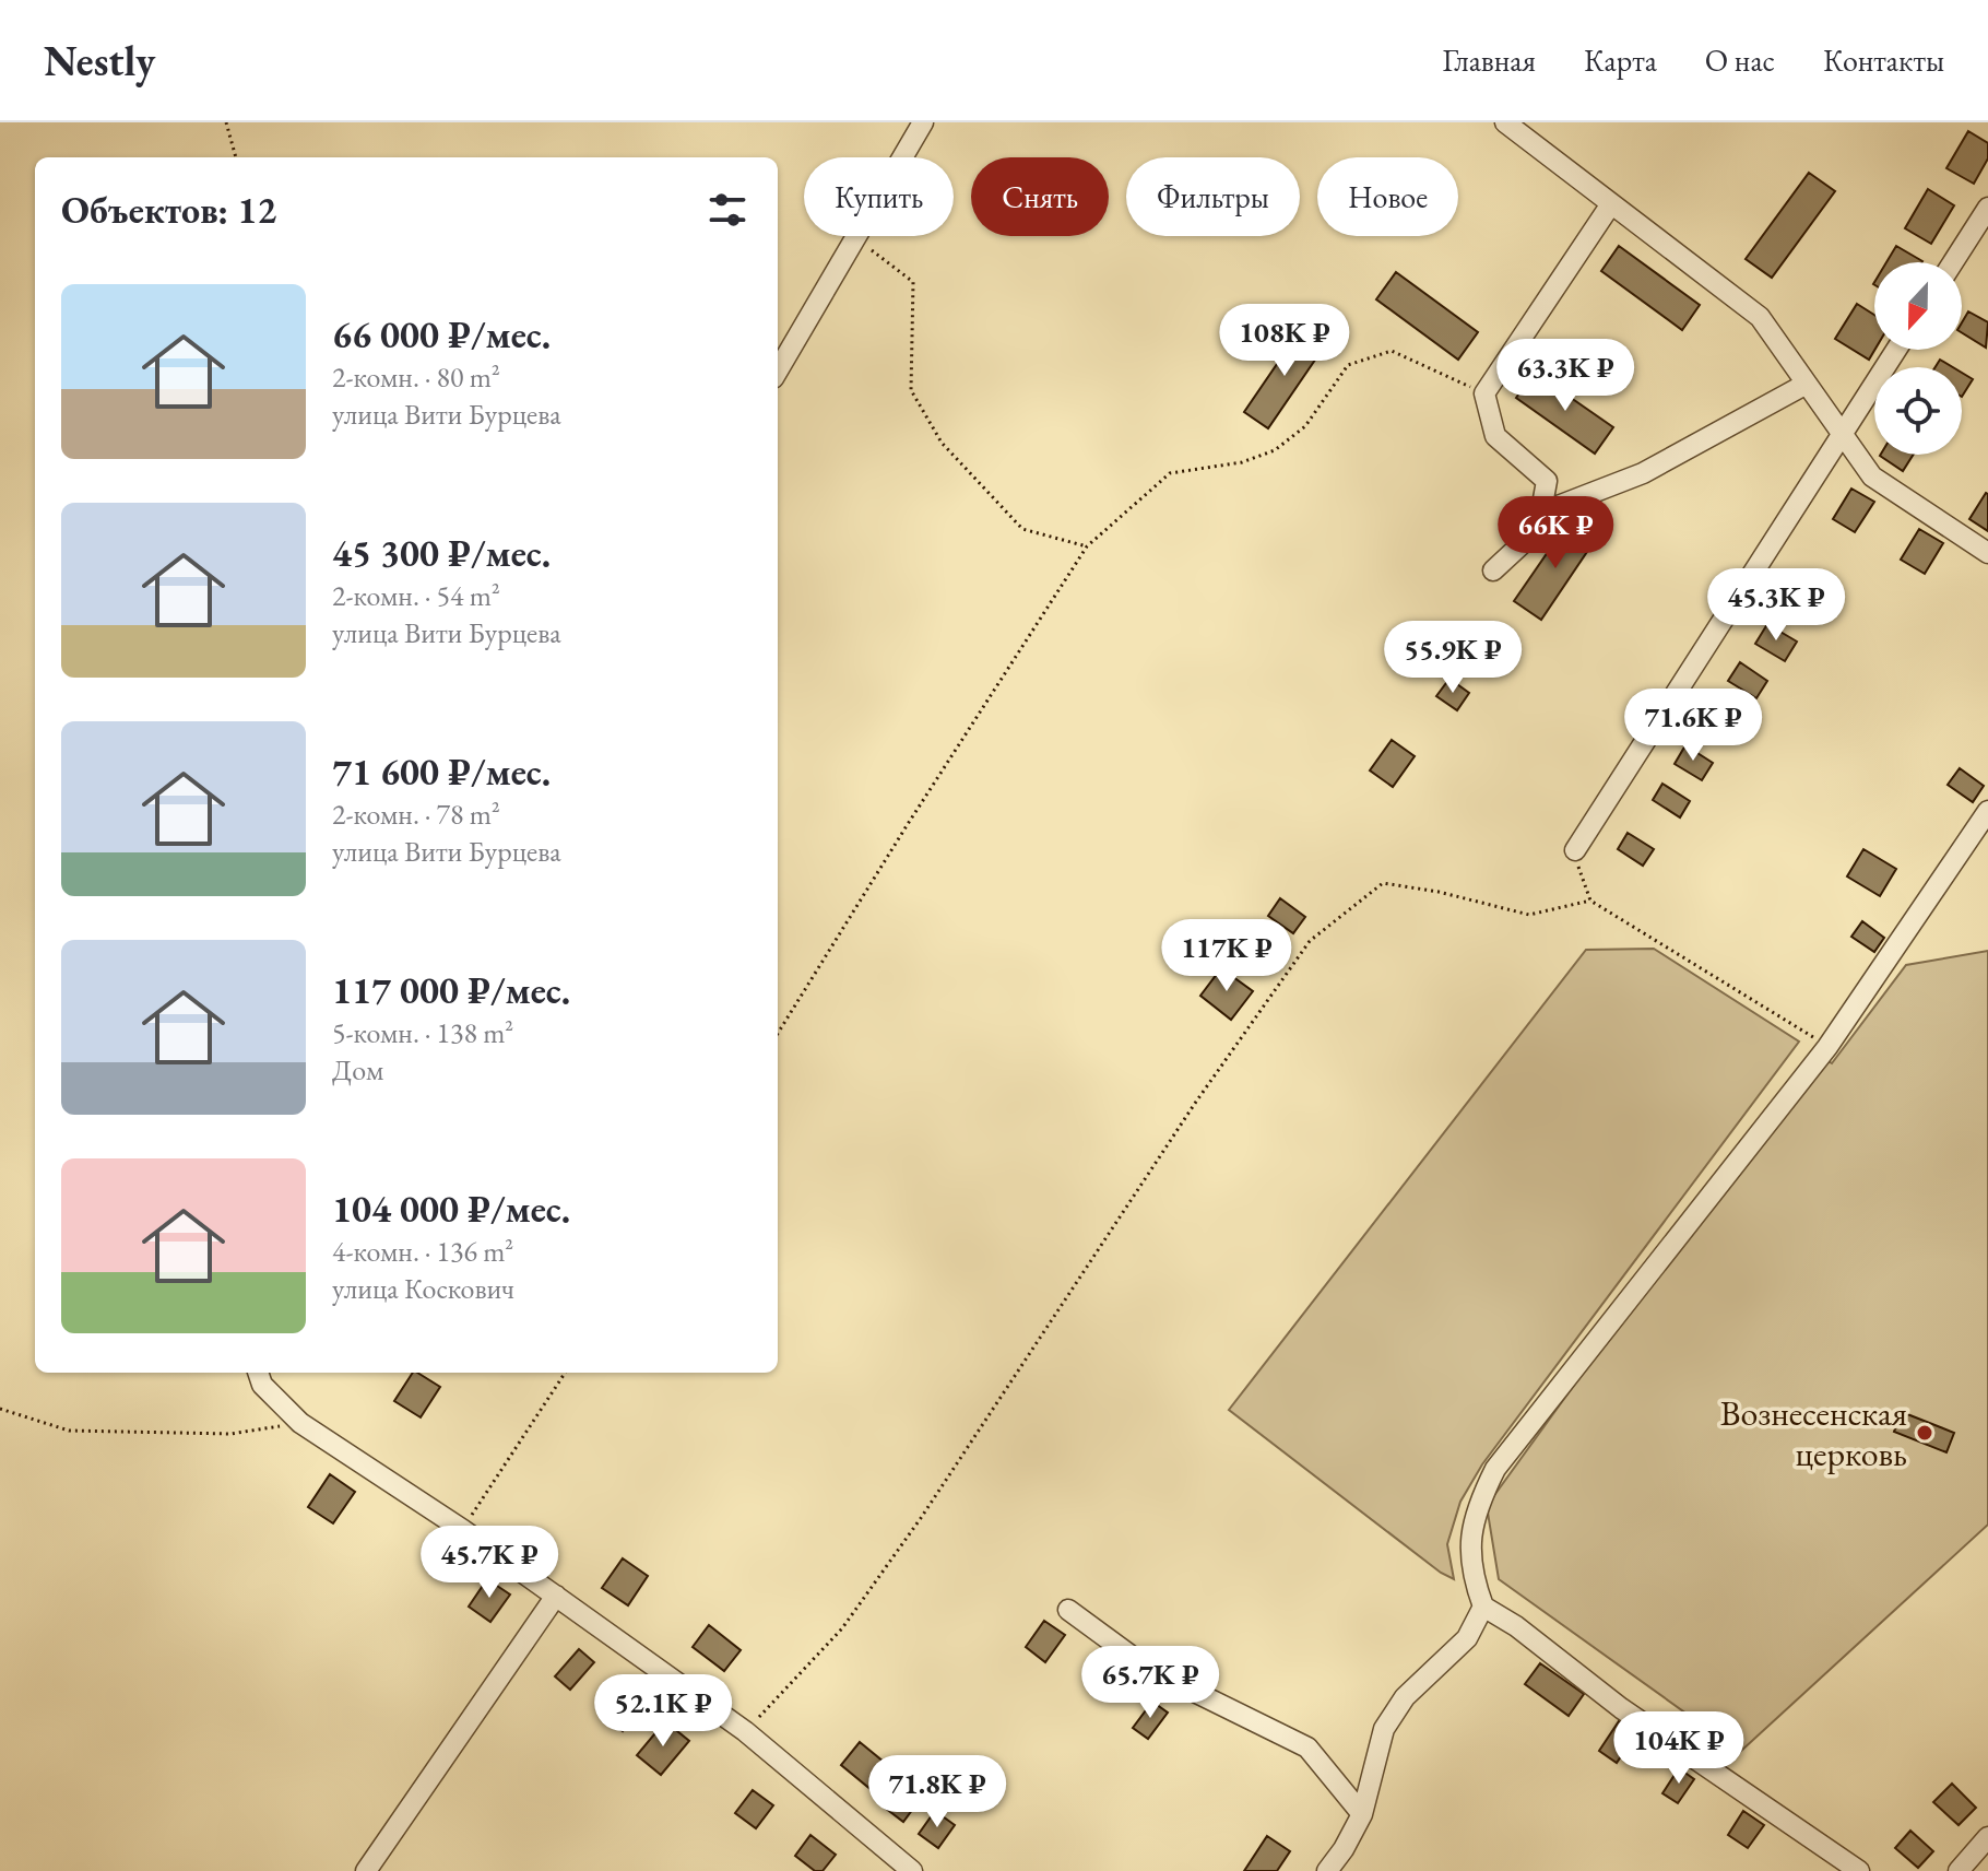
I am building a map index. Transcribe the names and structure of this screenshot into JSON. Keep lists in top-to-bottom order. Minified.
{"places":["Вознесенская церковь"],"north":"bottom","page":{"header":"Nestly","nav":["Главная","Карта","О нас","Контакты"],"chip":["Купить","Снять","Фильтры","Новое"],"heading":"Объектов: 12","list":[{"name":"66 000 ₽/мес.","note":"2-комн. · 80 m² · улица Вити Бурцева"},{"name":"45 300 ₽/мес.","note":"2-комн. · 54 m² · улица Вити Бурцева"},{"name":"71 600 ₽/мес.","note":"2-комн. · 78 m² · улица Вити Бурцева"},{"name":"117 000 ₽/мес.","note":"5-комн. · 138 m² · Дом"},{"name":"104 000 ₽/мес.","note":"4-комн. · 136 m² · улица Коскович"}],"price":["108K ₽","63.3K ₽","66K ₽","45.3K ₽","55.9K ₽","71.6K ₽","117K ₽","45.7K ₽","65.7K ₽","52.1K ₽","104K ₽","71.8K ₽"]}}
